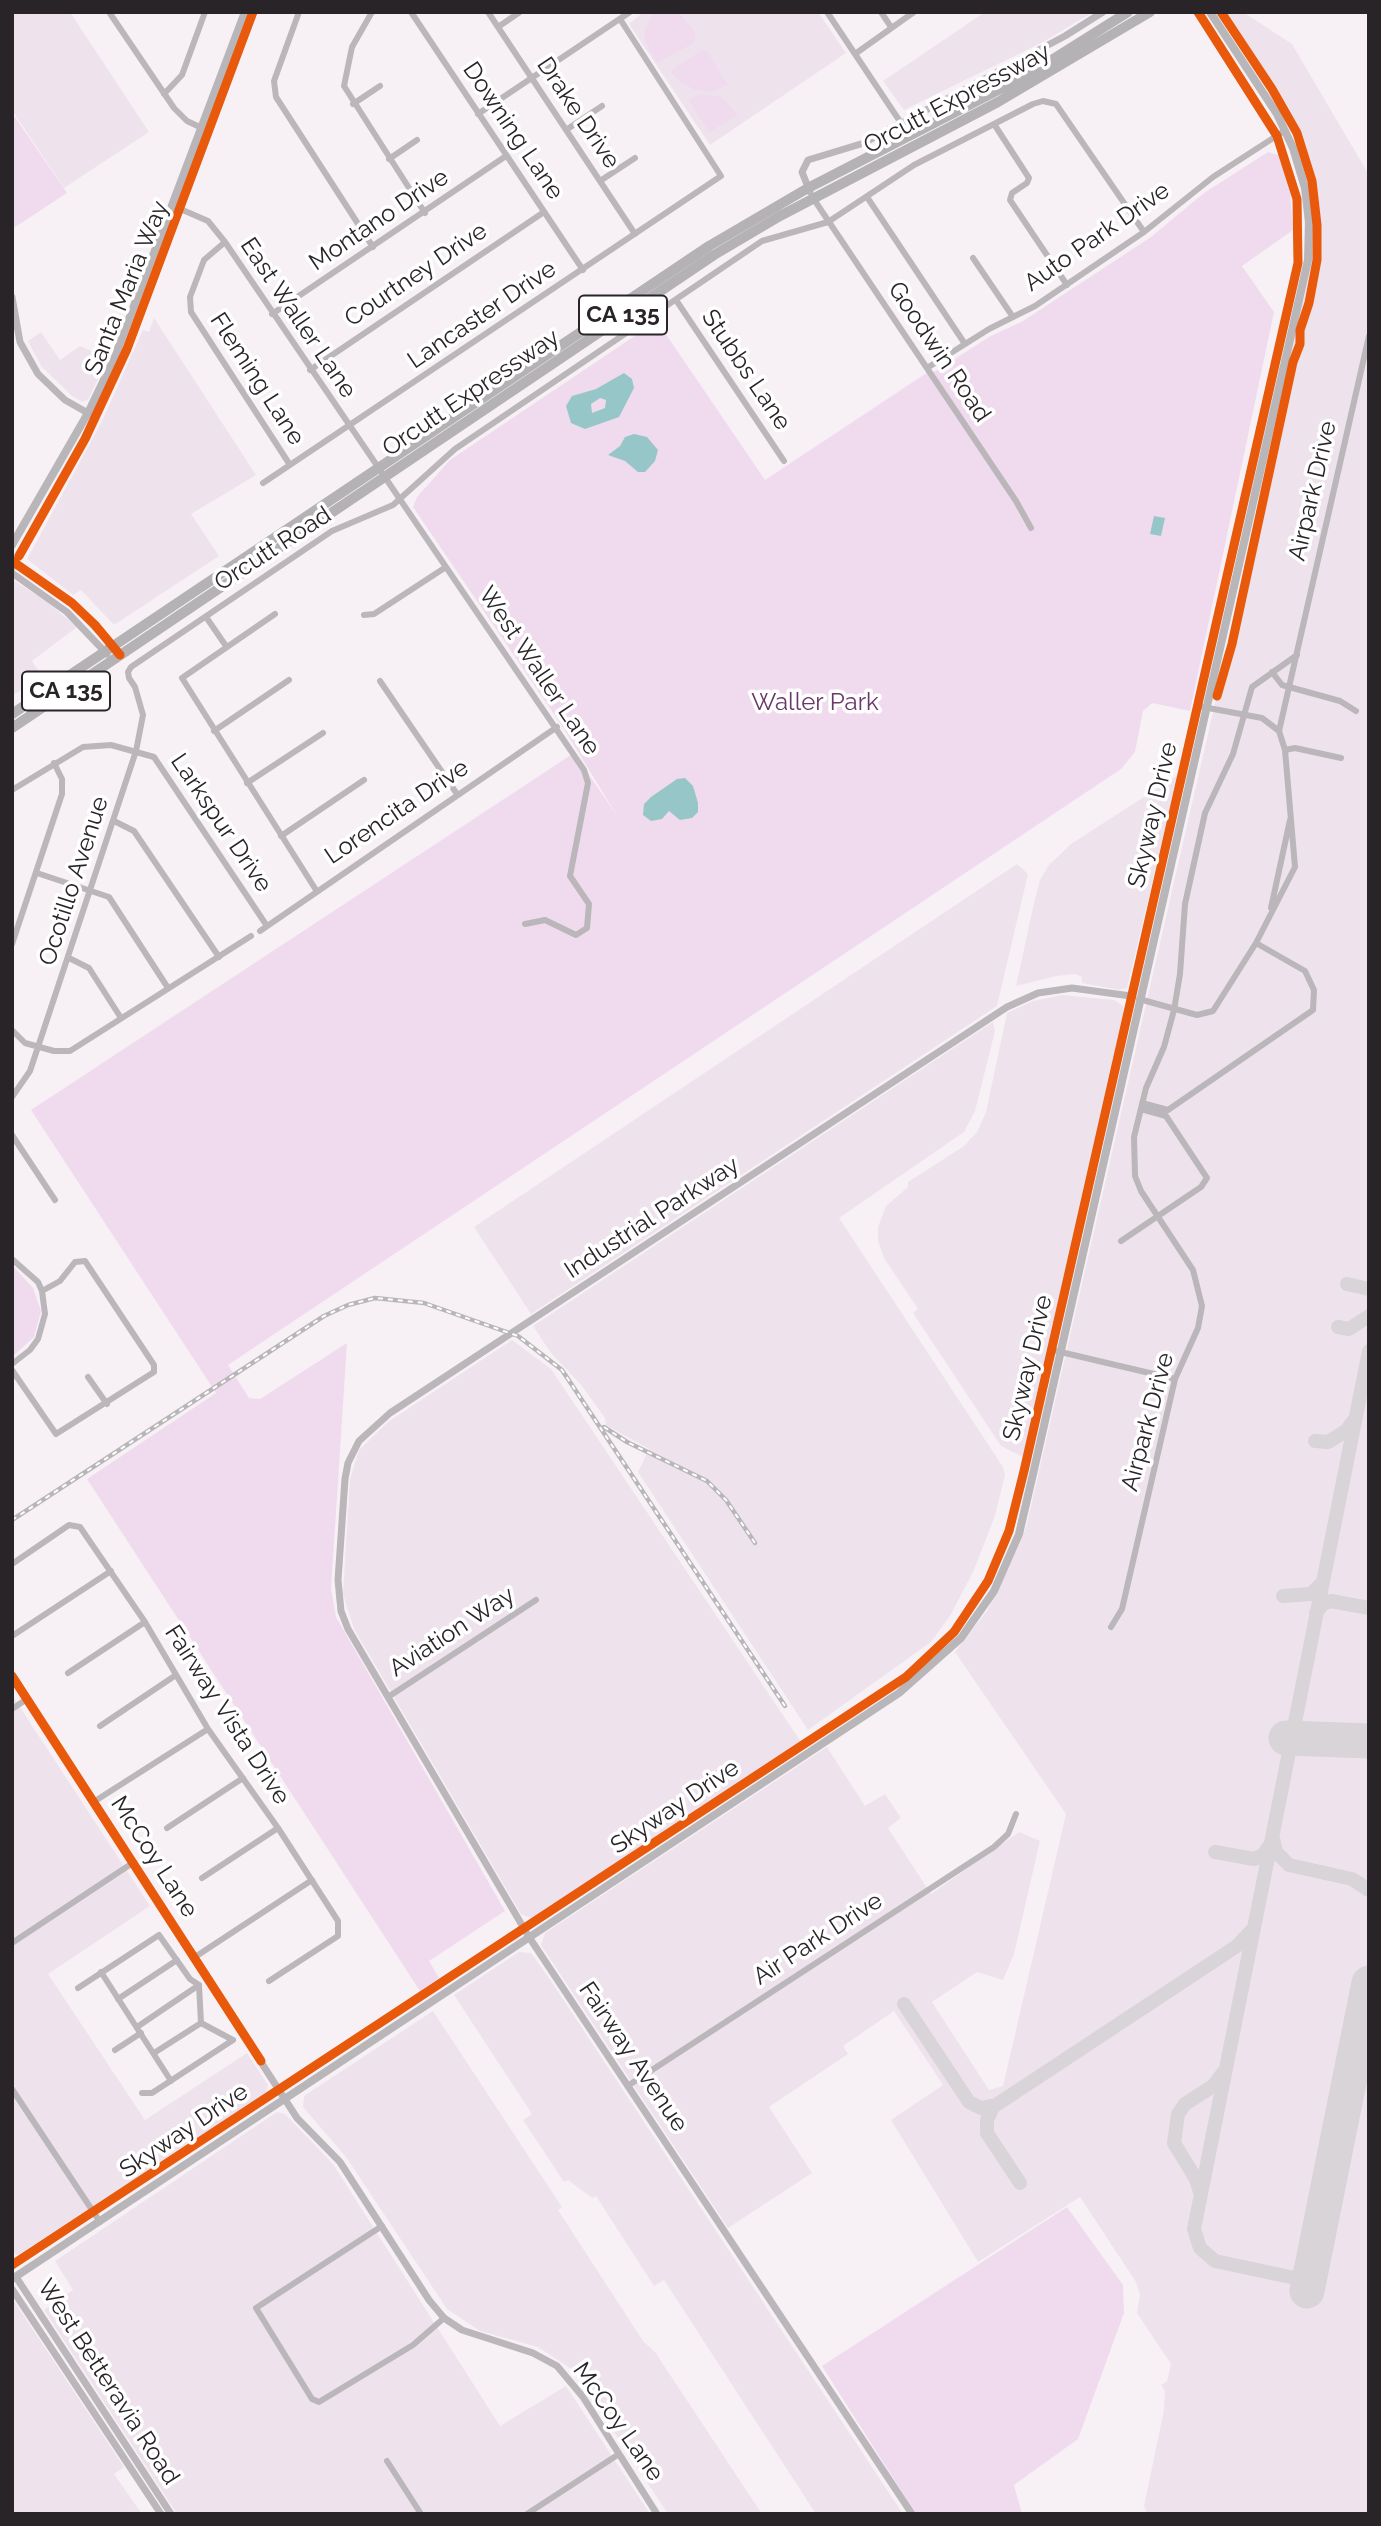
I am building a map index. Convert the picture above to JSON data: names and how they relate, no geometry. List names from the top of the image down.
{
  "streets": {
    "highway": ["Orcutt Expressway", "CA 135"],
    "main road": ["Santa Maria Way", "Skyway Drive"],
    "street": [
      "Drake Drive",
      "Downing Lane",
      "Montano Drive",
      "Auto Park Drive",
      "Courtney Drive",
      "Lancaster Drive",
      "East Waller Lane",
      "Goodwin Road",
      "Stubbs Lane",
      "Fleming Lane",
      "Airpark Drive",
      "Orcutt Road",
      "West Waller Lane",
      "Lorencita Drive",
      "Larkspur Drive",
      "Ocotillo Avenue",
      "Industrial Parkway",
      "Aviation Way",
      "Fairway Vista Drive",
      "McCoy Lane",
      "Air Park Drive",
      "Fairway Avenue",
      "West Betteravia Road"
    ]
  },
  "crossings": [
    ["Orcutt Expressway", "East Waller Lane"],
    ["Orcutt Expressway", "Goodwin Road"],
    ["Orcutt Expressway", "West Waller Lane"],
    ["Drake Drive", "Lancaster Drive"],
    ["Downing Lane", "Montano Drive"],
    ["Downing Lane", "Courtney Drive"],
    ["Downing Lane", "Lancaster Drive"],
    ["Montano Drive", "East Waller Lane"],
    ["Auto Park Drive", "Goodwin Road"],
    ["Auto Park Drive", "Orcutt Road"],
    ["Auto Park Drive", "Skyway Drive"],
    ["Courtney Drive", "East Waller Lane"],
    ["Santa Maria Way", "East Waller Lane"],
    ["Lancaster Drive", "East Waller Lane"],
    ["Lancaster Drive", "Fleming Lane"],
    ["East Waller Lane", "Fleming Lane"],
    ["East Waller Lane", "West Waller Lane"],
    ["Goodwin Road", "Orcutt Road"],
    ["Stubbs Lane", "Orcutt Road"],
    ["Orcutt Road", "West Waller Lane"],
    ["Orcutt Road", "Ocotillo Avenue"],
    ["West Waller Lane", "Lorencita Drive"],
    ["Lorencita Drive", "Larkspur Drive"],
    ["Skyway Drive", "Industrial Parkway"],
    ["Skyway Drive", "McCoy Lane"],
    ["Skyway Drive", "Fairway Avenue"],
    ["Skyway Drive", "West Betteravia Road"],
    ["Larkspur Drive", "Ocotillo Avenue"],
    ["Industrial Parkway", "Fairway Avenue"],
    ["Aviation Way", "Fairway Avenue"],
    ["Air Park Drive", "Fairway Avenue"]
  ],
  "parks": ["Waller Park"]
}
